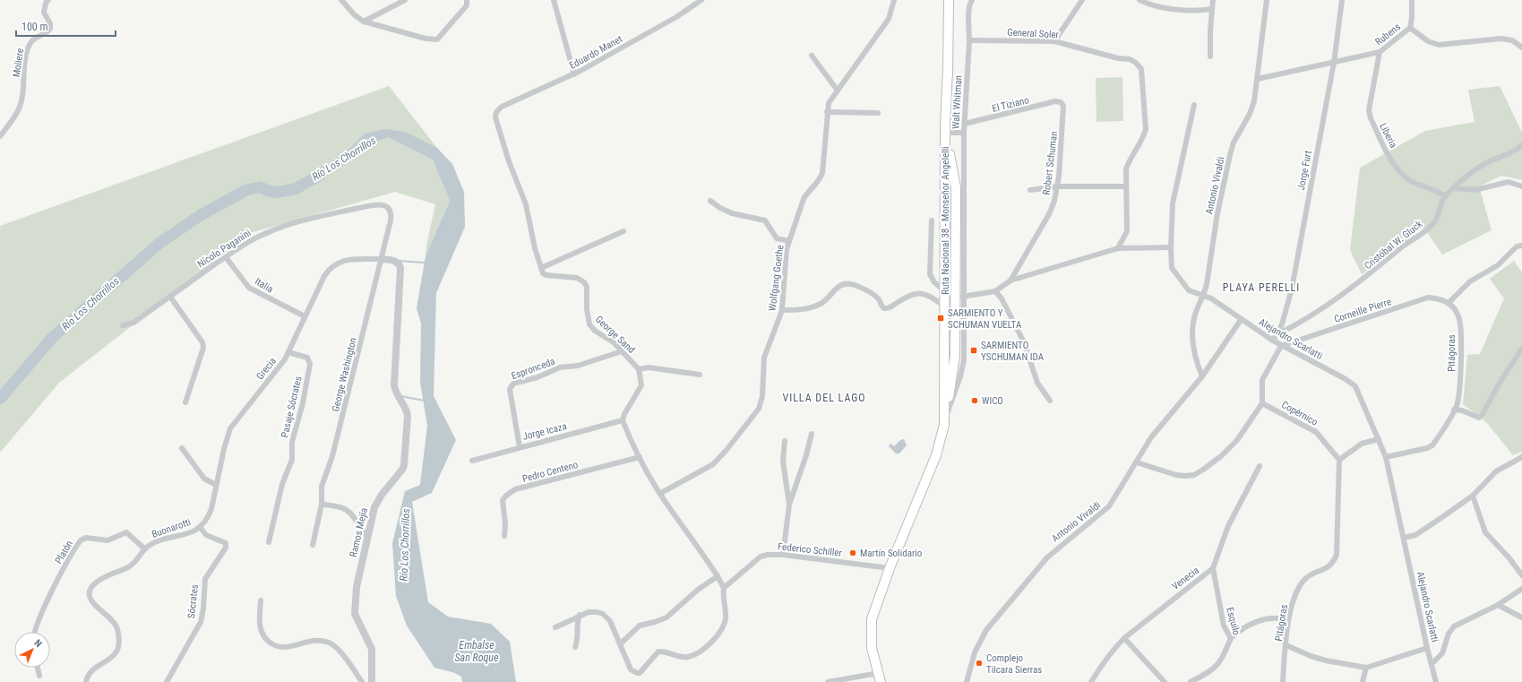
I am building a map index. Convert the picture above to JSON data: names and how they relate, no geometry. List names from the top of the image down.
{
  "streets": {
    "main road": ["Ruta Nacional 38 - Monseñor Angelelli"],
    "street": [
      "General Soler",
      "Rubens",
      "Eduardo Manet",
      "Moliere",
      "Walt Whitman",
      "El Tiziano",
      "Liberia",
      "Robert Schuman",
      "Jorge Furt",
      "Antonio Vivaldi",
      "Cristóbal W. Gluck",
      "Nícolo Paganini",
      "Wolfgang Goethe",
      "Italia",
      "Corneille Pierre",
      "George Sand",
      "Alejandro Scarlatti",
      "Pitágoras",
      "Grecia",
      "Espronceda",
      "George Washington",
      "Pasaje Sócrates",
      "Copérnico",
      "Jorge Icaza",
      "Pedro Centeno",
      "Buonarotti",
      "Ramos Mejía",
      "Federico Schiller",
      "Platón",
      "Venecia",
      "Sócrates",
      "Esquilo"
    ]
  },
  "crossings": [
    ["General Soler", "Walt Whitman"],
    ["Rubens", "Liberia"],
    ["Rubens", "Jorge Furt"],
    ["Rubens", "Antonio Vivaldi"],
    ["Eduardo Manet", "George Sand"],
    ["Walt Whitman", "El Tiziano"],
    ["Walt Whitman", "Ruta Nacional 38 - Monseñor Angelelli"],
    ["El Tiziano", "Robert Schuman"],
    ["Liberia", "Cristóbal W. Gluck"],
    ["Jorge Furt", "Cristóbal W. Gluck"],
    ["Jorge Furt", "Alejandro Scarlatti"],
    ["Antonio Vivaldi", "Alejandro Scarlatti"],
    ["Ruta Nacional 38 - Monseñor Angelelli", "Federico Schiller"],
    ["Nícolo Paganini", "Italia"],
    ["Nícolo Paganini", "George Washington"],
    ["Italia", "Grecia"],
    ["Corneille Pierre", "Alejandro Scarlatti"],
    ["Corneille Pierre", "Pitágoras"],
    ["George Sand", "Espronceda"],
    ["Alejandro Scarlatti", "Pitágoras"],
    ["Pitágoras", "Copérnico"],
    ["Grecia", "George Washington"],
    ["Grecia", "Pasaje Sócrates"],
    ["Grecia", "Buonarotti"],
    ["Grecia", "Ramos Mejía"],
    ["Grecia", "Sócrates"],
    ["Espronceda", "Jorge Icaza"],
    ["George Washington", "Ramos Mejía"],
    ["Buonarotti", "Platón"],
    ["Buonarotti", "Sócrates"],
    ["Venecia", "Esquilo"]
  ],
  "districts": ["PLAYA PERELLI", "VILLA DEL LAGO"],
  "water": ["Río Los Chorrillos", "Embalse San Roque"],
  "places": {
    "transit": ["SARMIENTO Y SCHUMAN VUELTA", "SARMIENTO YSCHUMAN IDA"],
    "other": ["WICO", "Martín Solidario", "Complejo Tilcara Sierras"]
  },
  "scale_bar": "100 m",
  "north": "top right"
}
